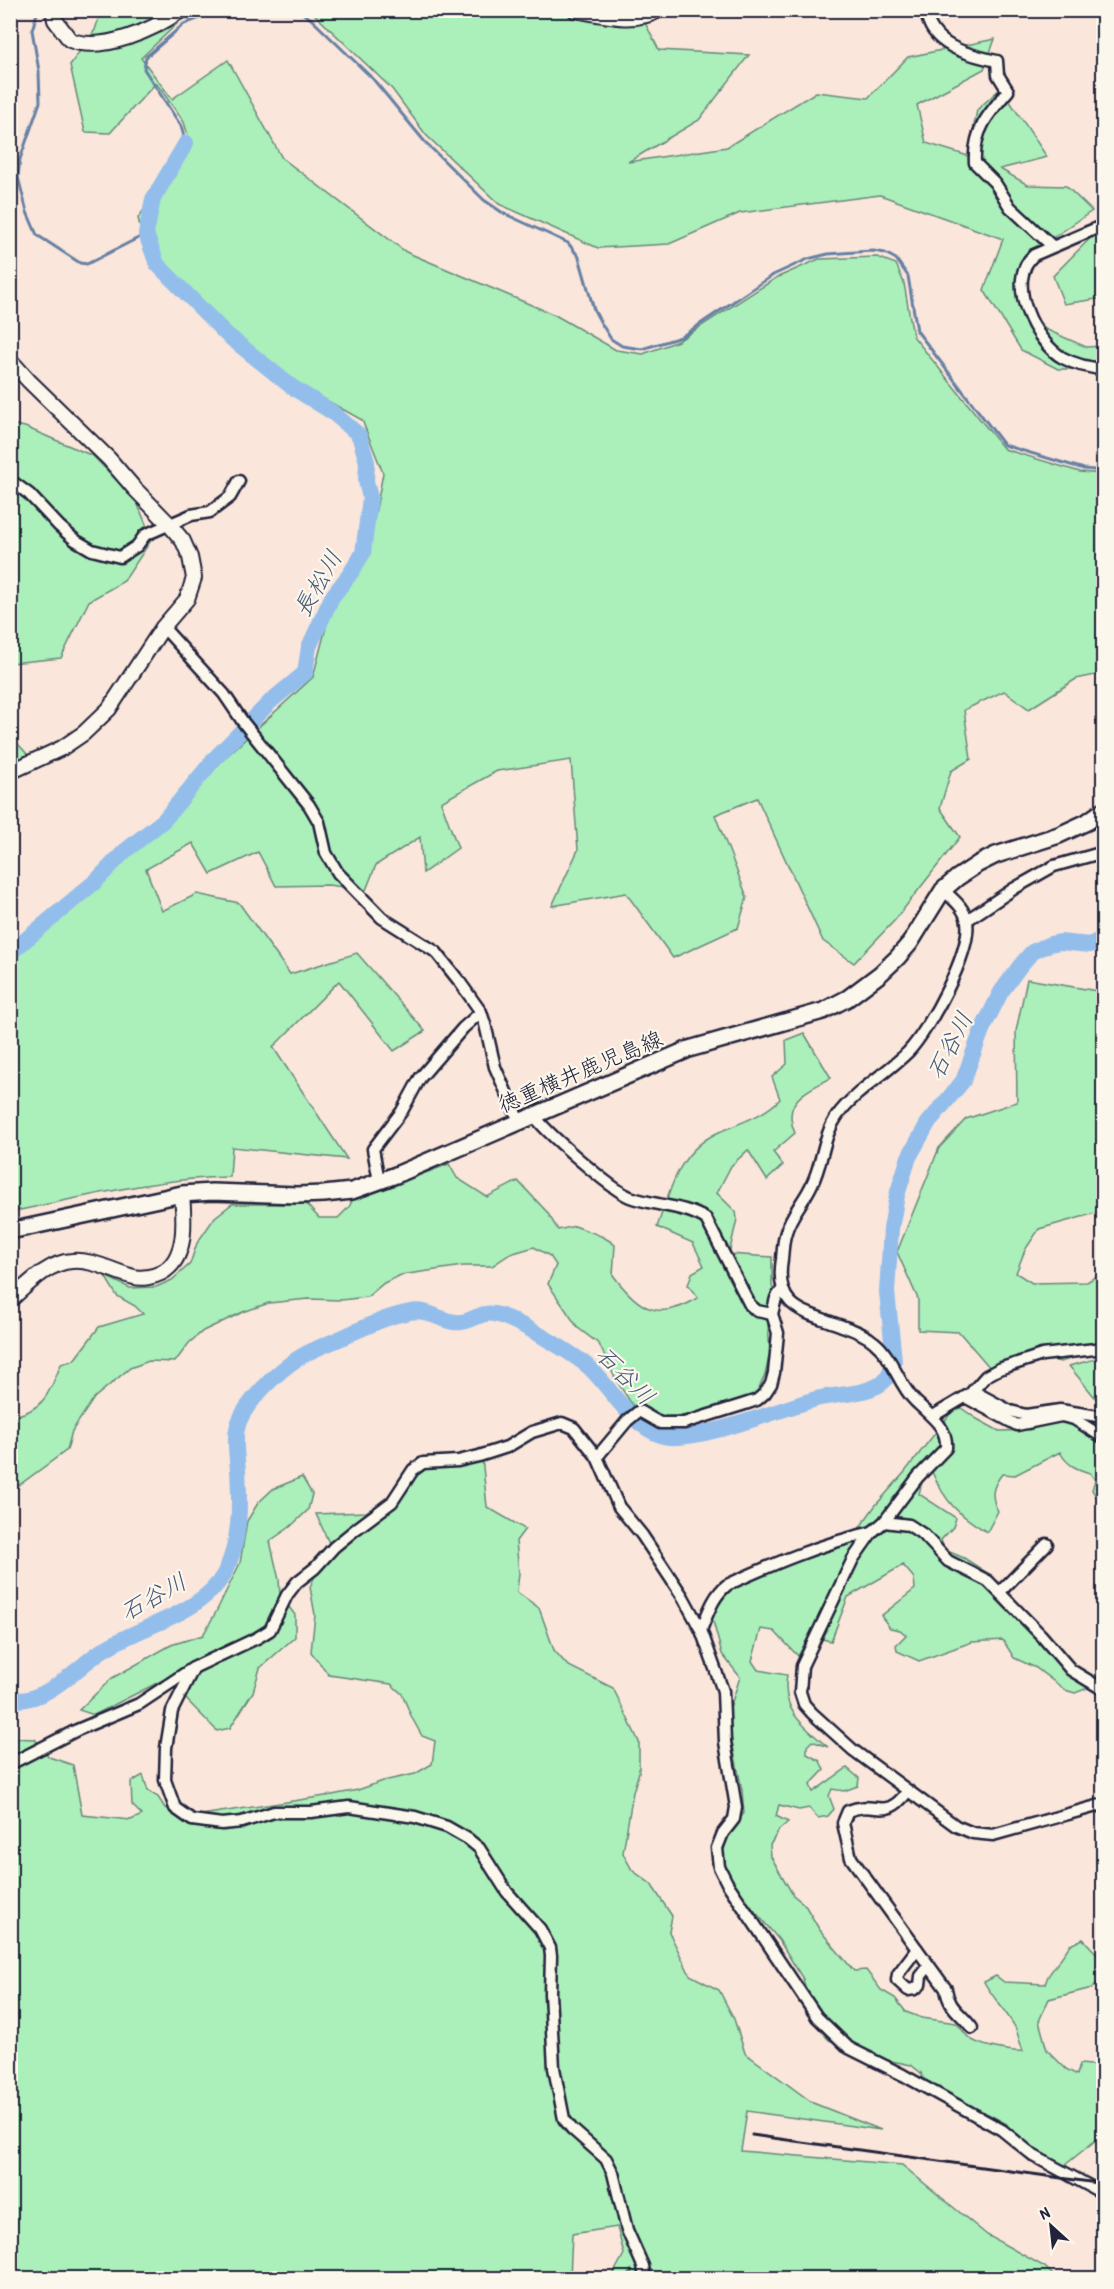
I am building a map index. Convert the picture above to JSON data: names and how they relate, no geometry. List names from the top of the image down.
{
  "streets": {
    "main road": ["徳重横井鹿児島線"]
  },
  "water": ["長松川", "石谷川"],
  "north": "top left"
}
